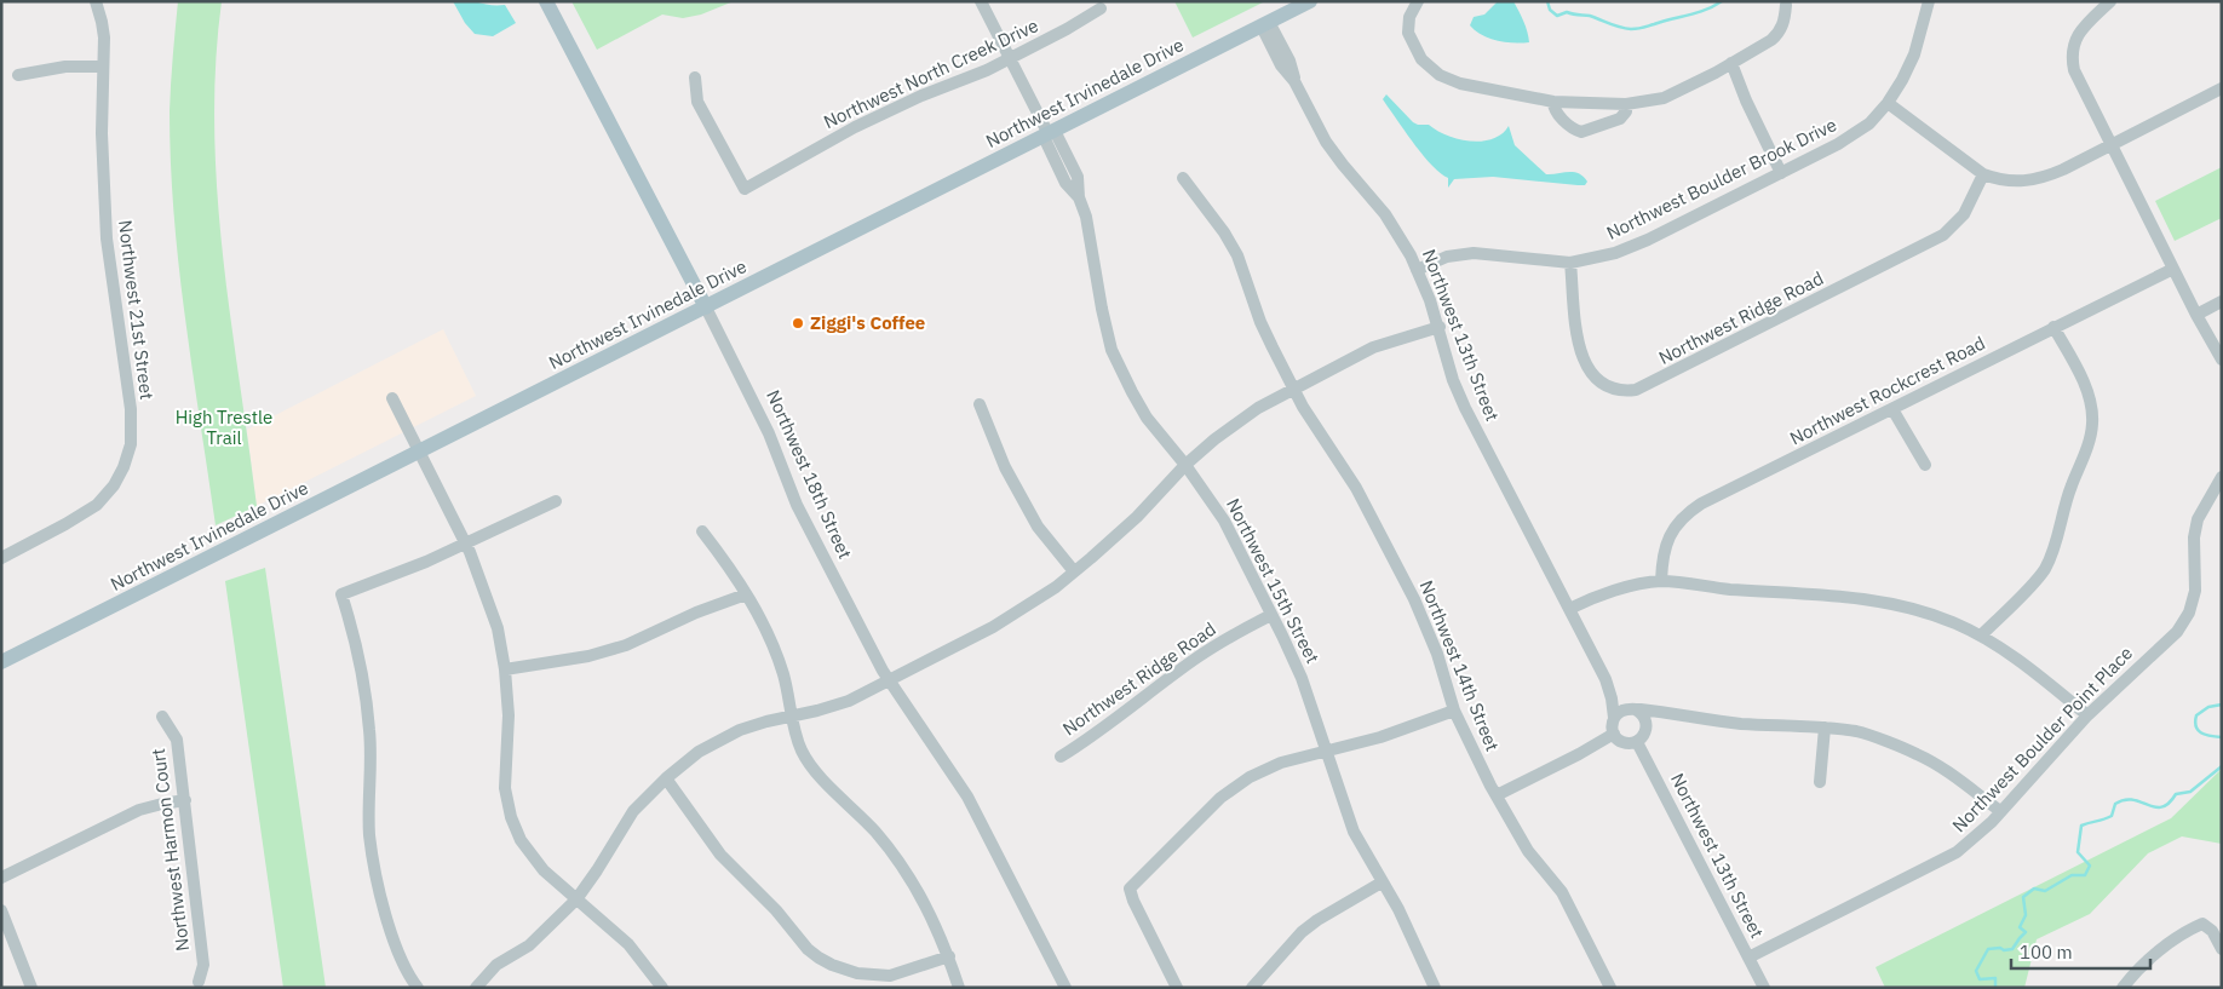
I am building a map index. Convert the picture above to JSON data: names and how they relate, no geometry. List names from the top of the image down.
{
  "streets": {
    "main road": ["Northwest Irvinedale Drive", "Northwest 18th Street"],
    "street": [
      "Northwest North Creek Drive",
      "Northwest Boulder Brook Drive",
      "Northwest 21st Street",
      "Northwest Ridge Road",
      "Northwest 13th Street",
      "Northwest Rockcrest Road",
      "Northwest 15th Street",
      "Northwest 14th Street",
      "Northwest Boulder Point Place",
      "Northwest Harmon Court"
    ]
  },
  "crossings": [
    ["Northwest North Creek Drive", "Northwest 15th Street"],
    ["Northwest Irvinedale Drive", "Northwest 13th Street"],
    ["Northwest Irvinedale Drive", "Northwest 18th Street"],
    ["Northwest Irvinedale Drive", "Northwest 15th Street"],
    ["Northwest Boulder Brook Drive", "Northwest Ridge Road"],
    ["Northwest Boulder Brook Drive", "Northwest 13th Street"],
    ["Northwest Ridge Road", "Northwest 15th Street"],
    ["Northwest 13th Street", "Northwest Boulder Point Place"]
  ],
  "parks": ["High Trestle Trail"],
  "places": ["Ziggi's Coffee"],
  "scale_bar": "100 m"
}
